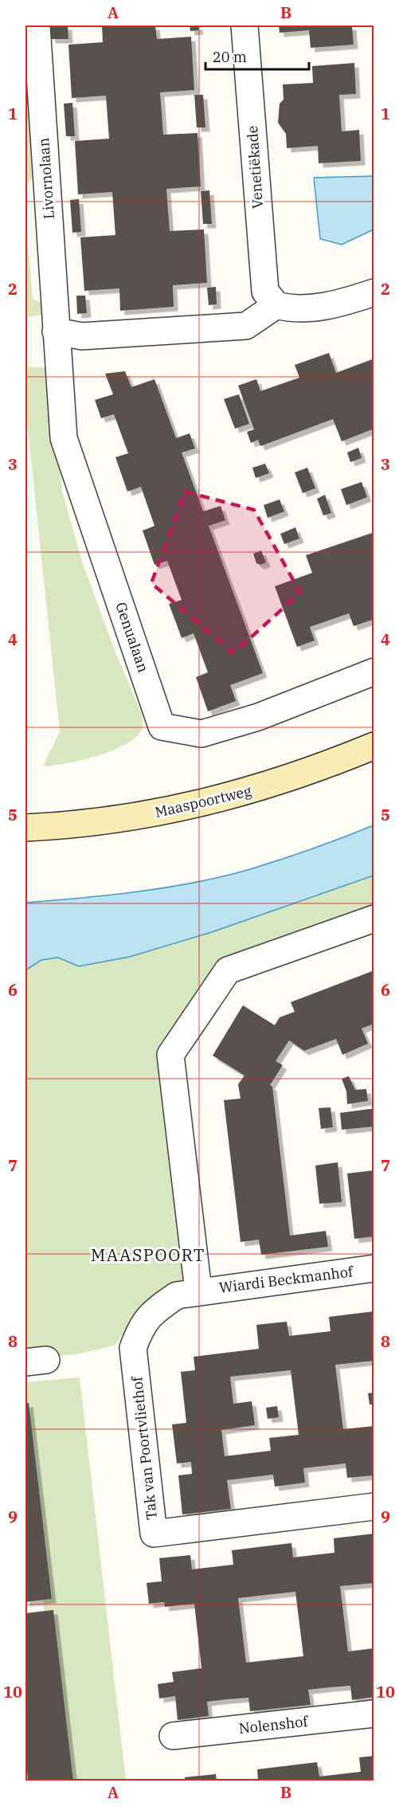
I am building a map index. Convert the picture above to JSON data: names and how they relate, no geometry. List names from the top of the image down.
{
  "streets": {
    "main road": ["Maaspoortweg"],
    "street": [
      "Venetiëkade",
      "Livornolaan",
      "Genualaan",
      "Wiardi Beckmanhof",
      "Tak van Poortvliethof",
      "Nolenshof"
    ]
  },
  "crossings": [
    ["Livornolaan", "Genualaan"],
    ["Wiardi Beckmanhof", "Tak van Poortvliethof"]
  ],
  "districts": ["MAASPOORT"],
  "scale_bar": "20 m",
  "grid": {
    "columns": ["A", "B"],
    "rows": [
      "1",
      "2",
      "3",
      "4",
      "5",
      "6",
      "7",
      "8",
      "9",
      "10"
    ]
  }
}
